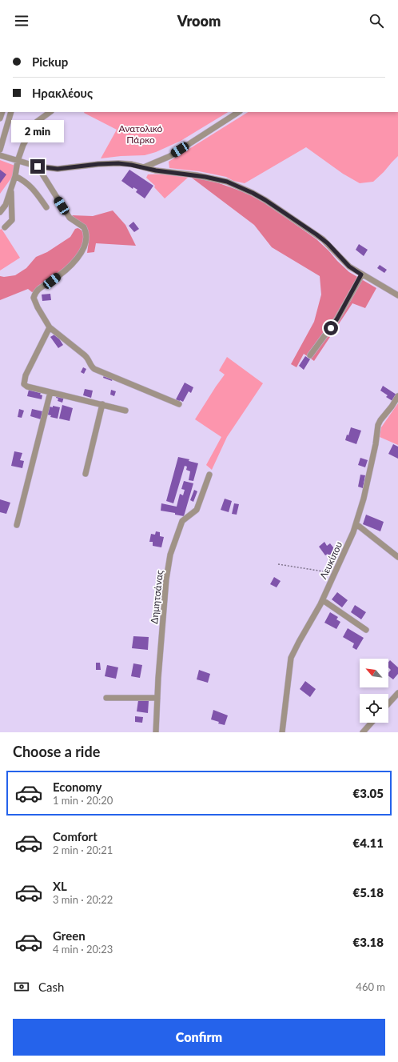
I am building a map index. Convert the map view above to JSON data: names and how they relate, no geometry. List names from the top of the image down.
{
  "streets": {
    "street": ["Λευκίπου", "Δημητσάνας"]
  },
  "parks": ["Ανατολικό Πάρκο"],
  "north": "top left",
  "page": {
    "header": "Vroom",
    "banner": ["Pickup", "Ηρακλέους"],
    "bubble": "2 min",
    "heading": "Choose a ride",
    "list": [
      {
        "name": "Economy",
        "note": "1 min · 20:20",
        "value": "€3.05"
      },
      {
        "name": "Comfort",
        "note": "2 min · 20:21",
        "value": "€4.11"
      },
      {
        "name": "XL",
        "note": "3 min · 20:22",
        "value": "€5.18"
      },
      {
        "name": "Green",
        "note": "4 min · 20:23",
        "value": "€3.18"
      }
    ],
    "pay": ["Cash", "460 m"],
    "buttons": "Confirm"
  }
}
